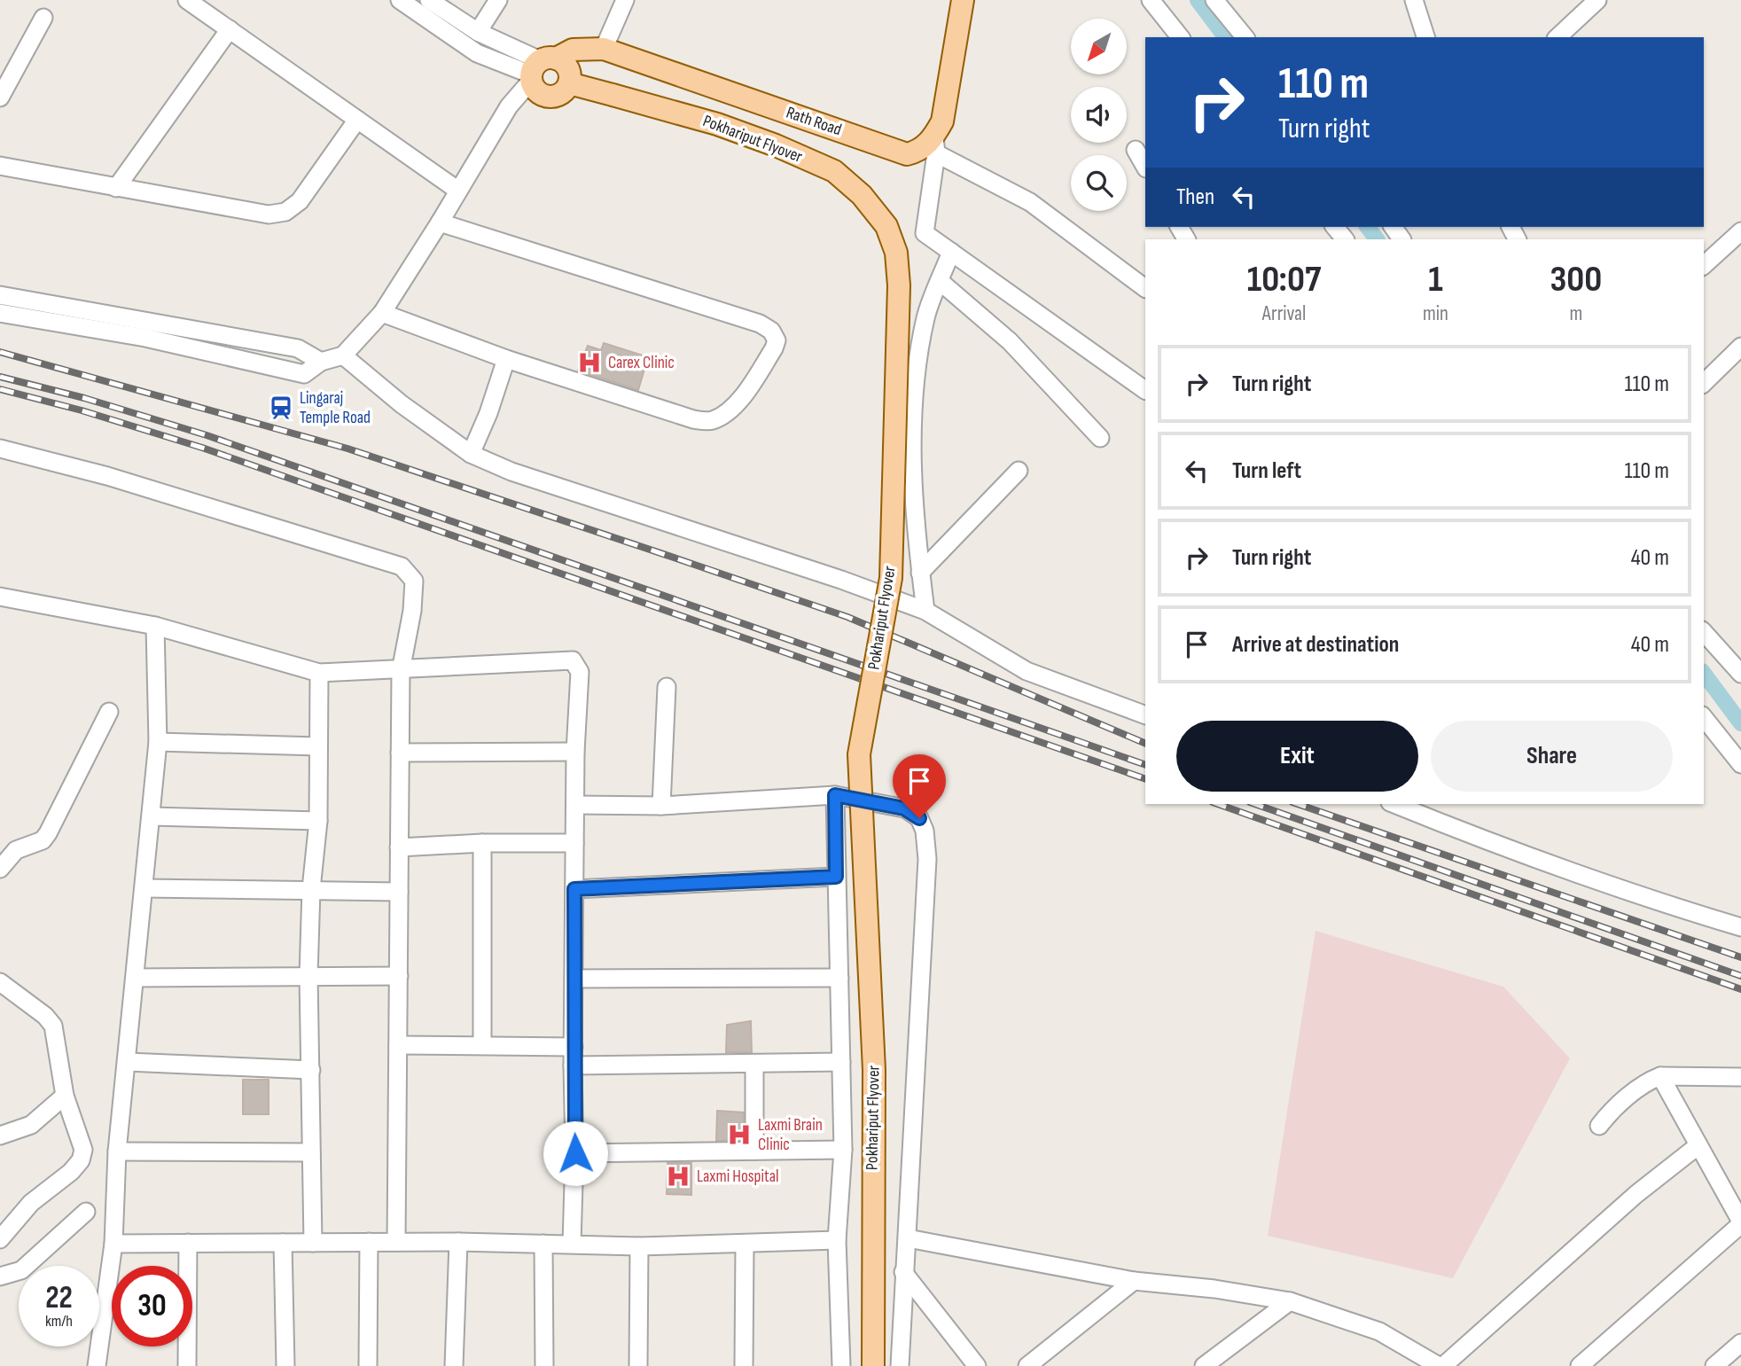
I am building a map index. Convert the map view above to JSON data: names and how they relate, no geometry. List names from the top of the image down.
{
  "streets": {
    "main road": ["Rath Road", "Pokhariput Flyover"]
  },
  "crossings": [
    ["Rath Road", "Pokhariput Flyover"]
  ],
  "places": {
    "hospital": ["Carex Clinic", "Laxmi Brain Clinic", "Laxmi Hospital"],
    "station": ["Lingaraj Temple Road"]
  },
  "north": "bottom left",
  "page": {
    "turn": ["110 m", "Turn right"],
    "then": "Then",
    "eta": [
      "10:07",
      "Arrival",
      "1",
      "min",
      "300",
      "m"
    ],
    "list": [
      {
        "name": "Turn right",
        "value": "110 m"
      },
      {
        "name": "Turn left",
        "value": "110 m"
      },
      {
        "name": "Turn right",
        "value": "40 m"
      },
      {
        "name": "Arrive at destination",
        "value": "40 m"
      }
    ],
    "buttons": ["Exit", "Share"],
    "speed": "22 km/h",
    "limit": "30"
  }
}
